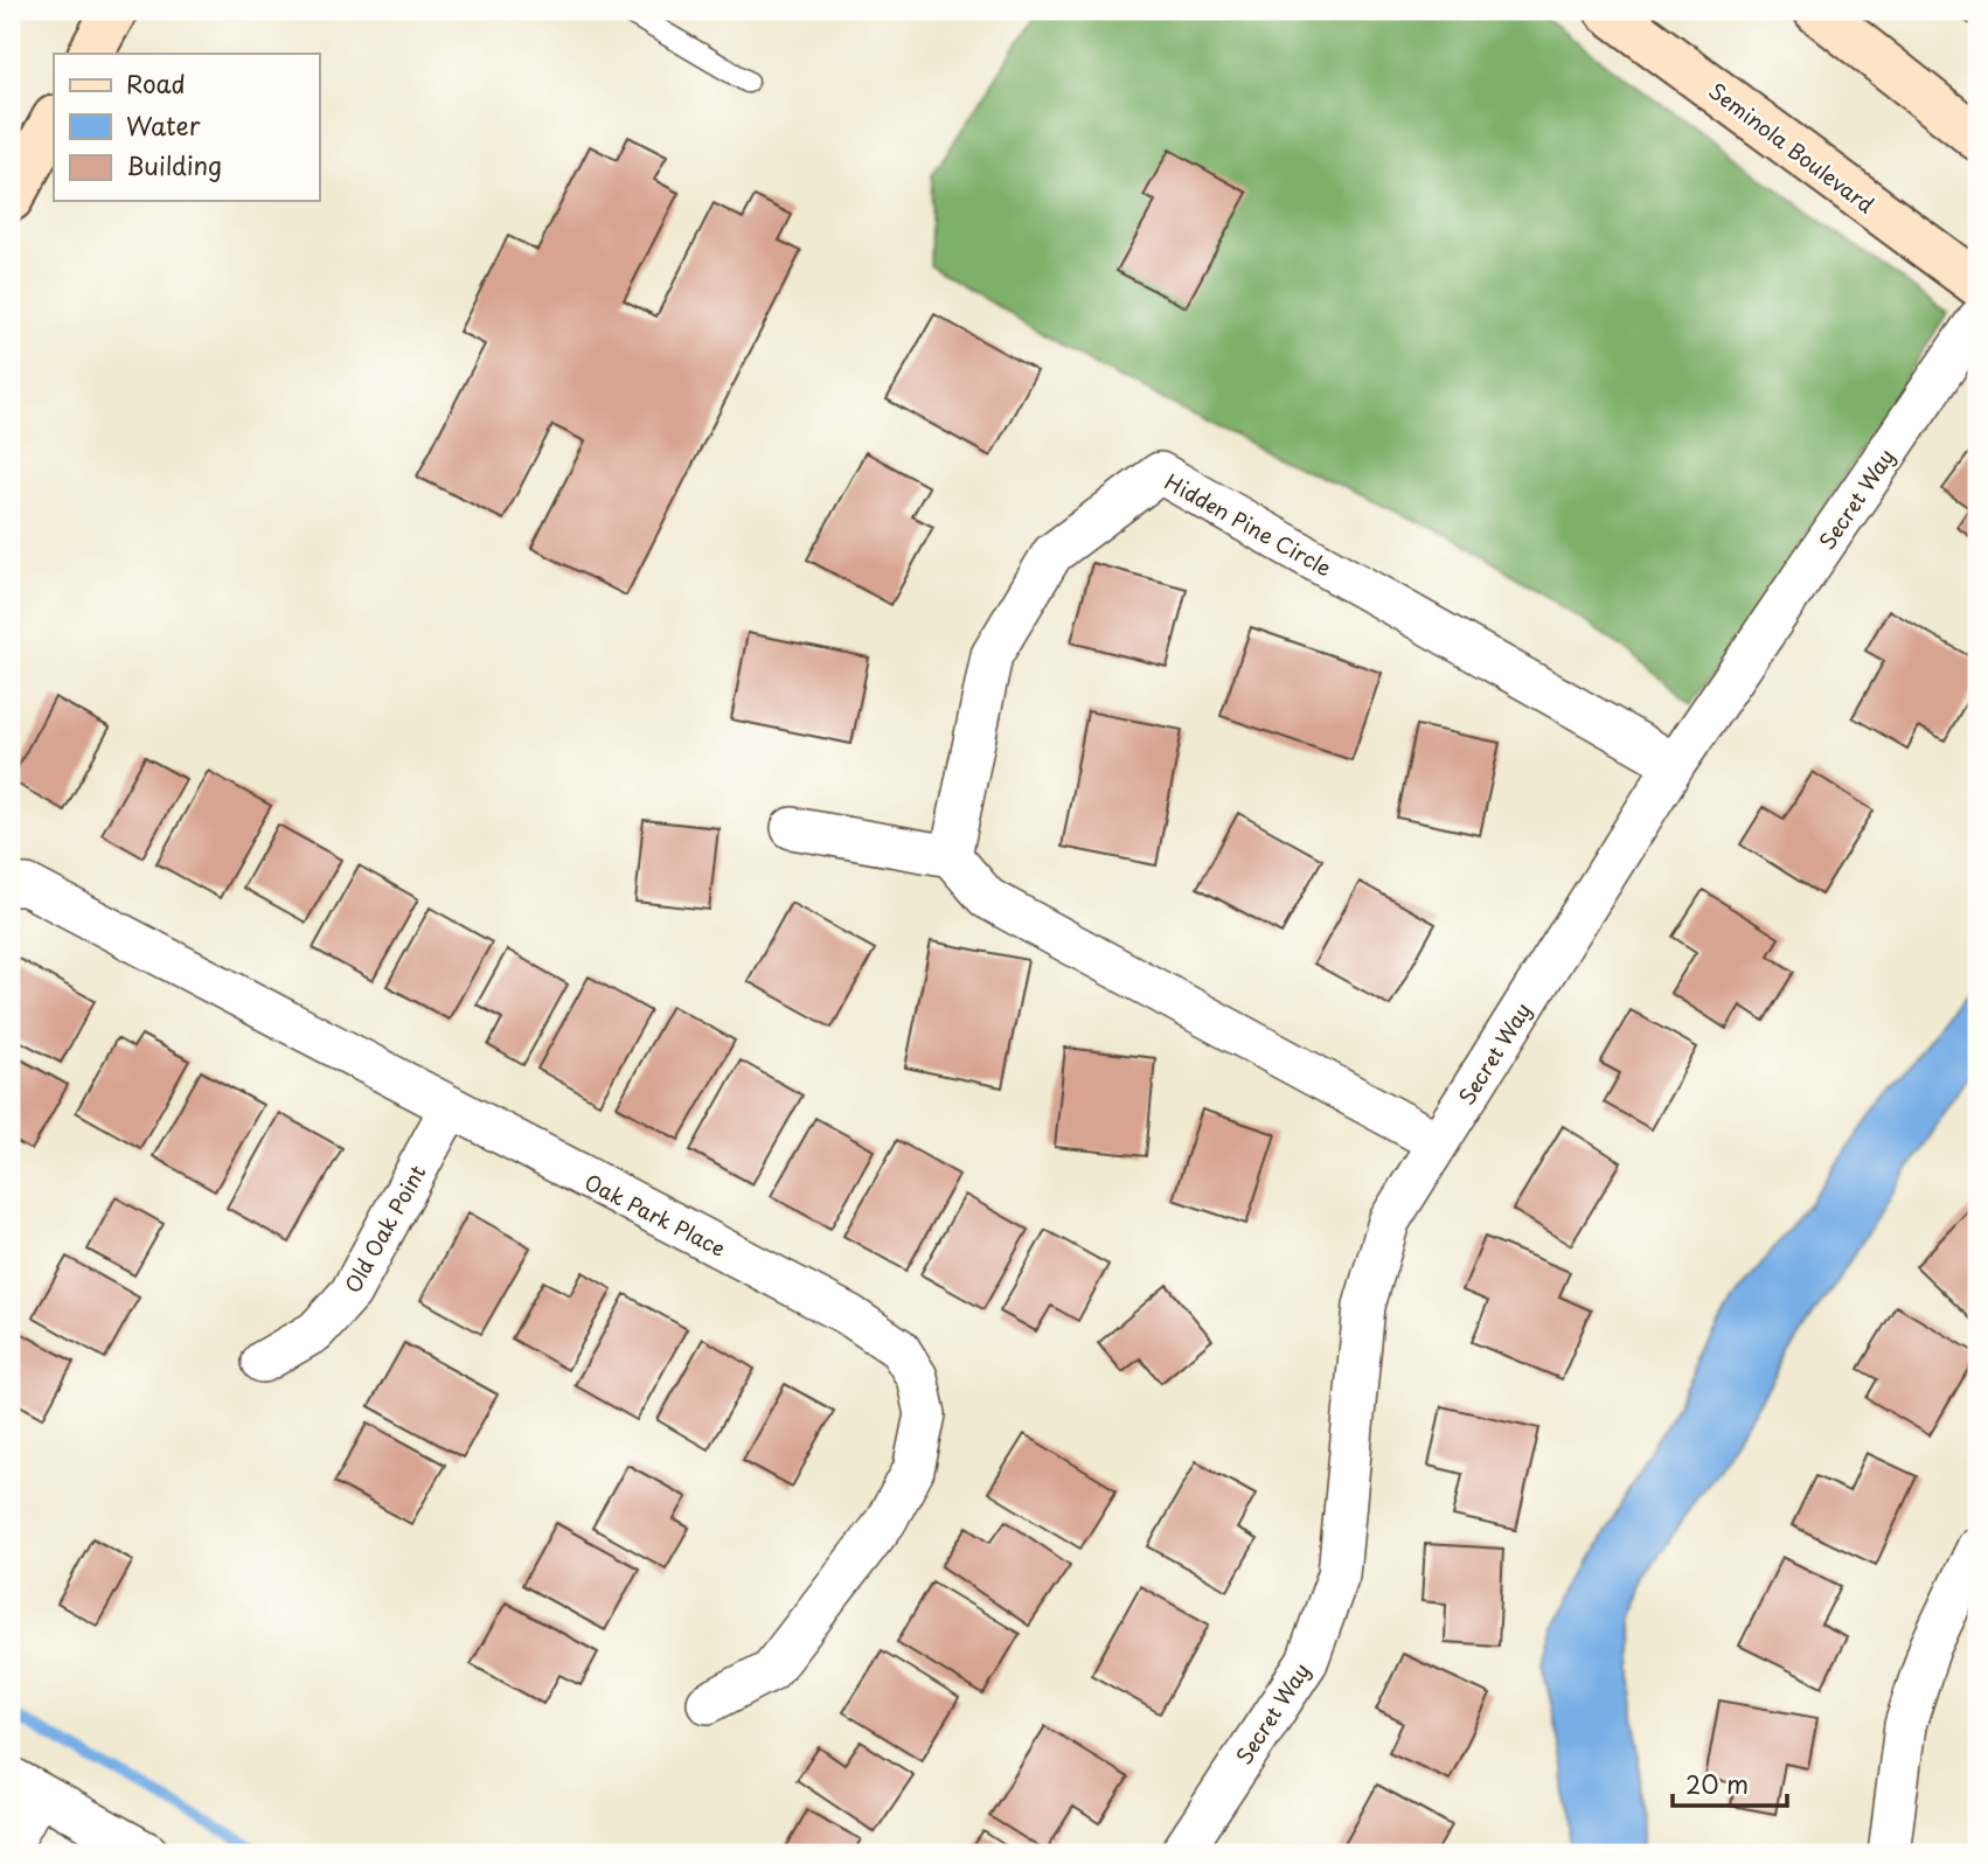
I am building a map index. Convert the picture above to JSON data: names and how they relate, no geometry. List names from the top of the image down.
{
  "streets": {
    "main road": ["Seminola Boulevard"],
    "street": [
      "Secret Way",
      "Hidden Pine Circle",
      "Oak Park Place",
      "Old Oak Point"
    ]
  },
  "crossings": [
    ["Secret Way", "Hidden Pine Circle"],
    ["Oak Park Place", "Old Oak Point"]
  ],
  "legend": ["Road", "Water", "Building"],
  "scale_bar": "20 m"
}
